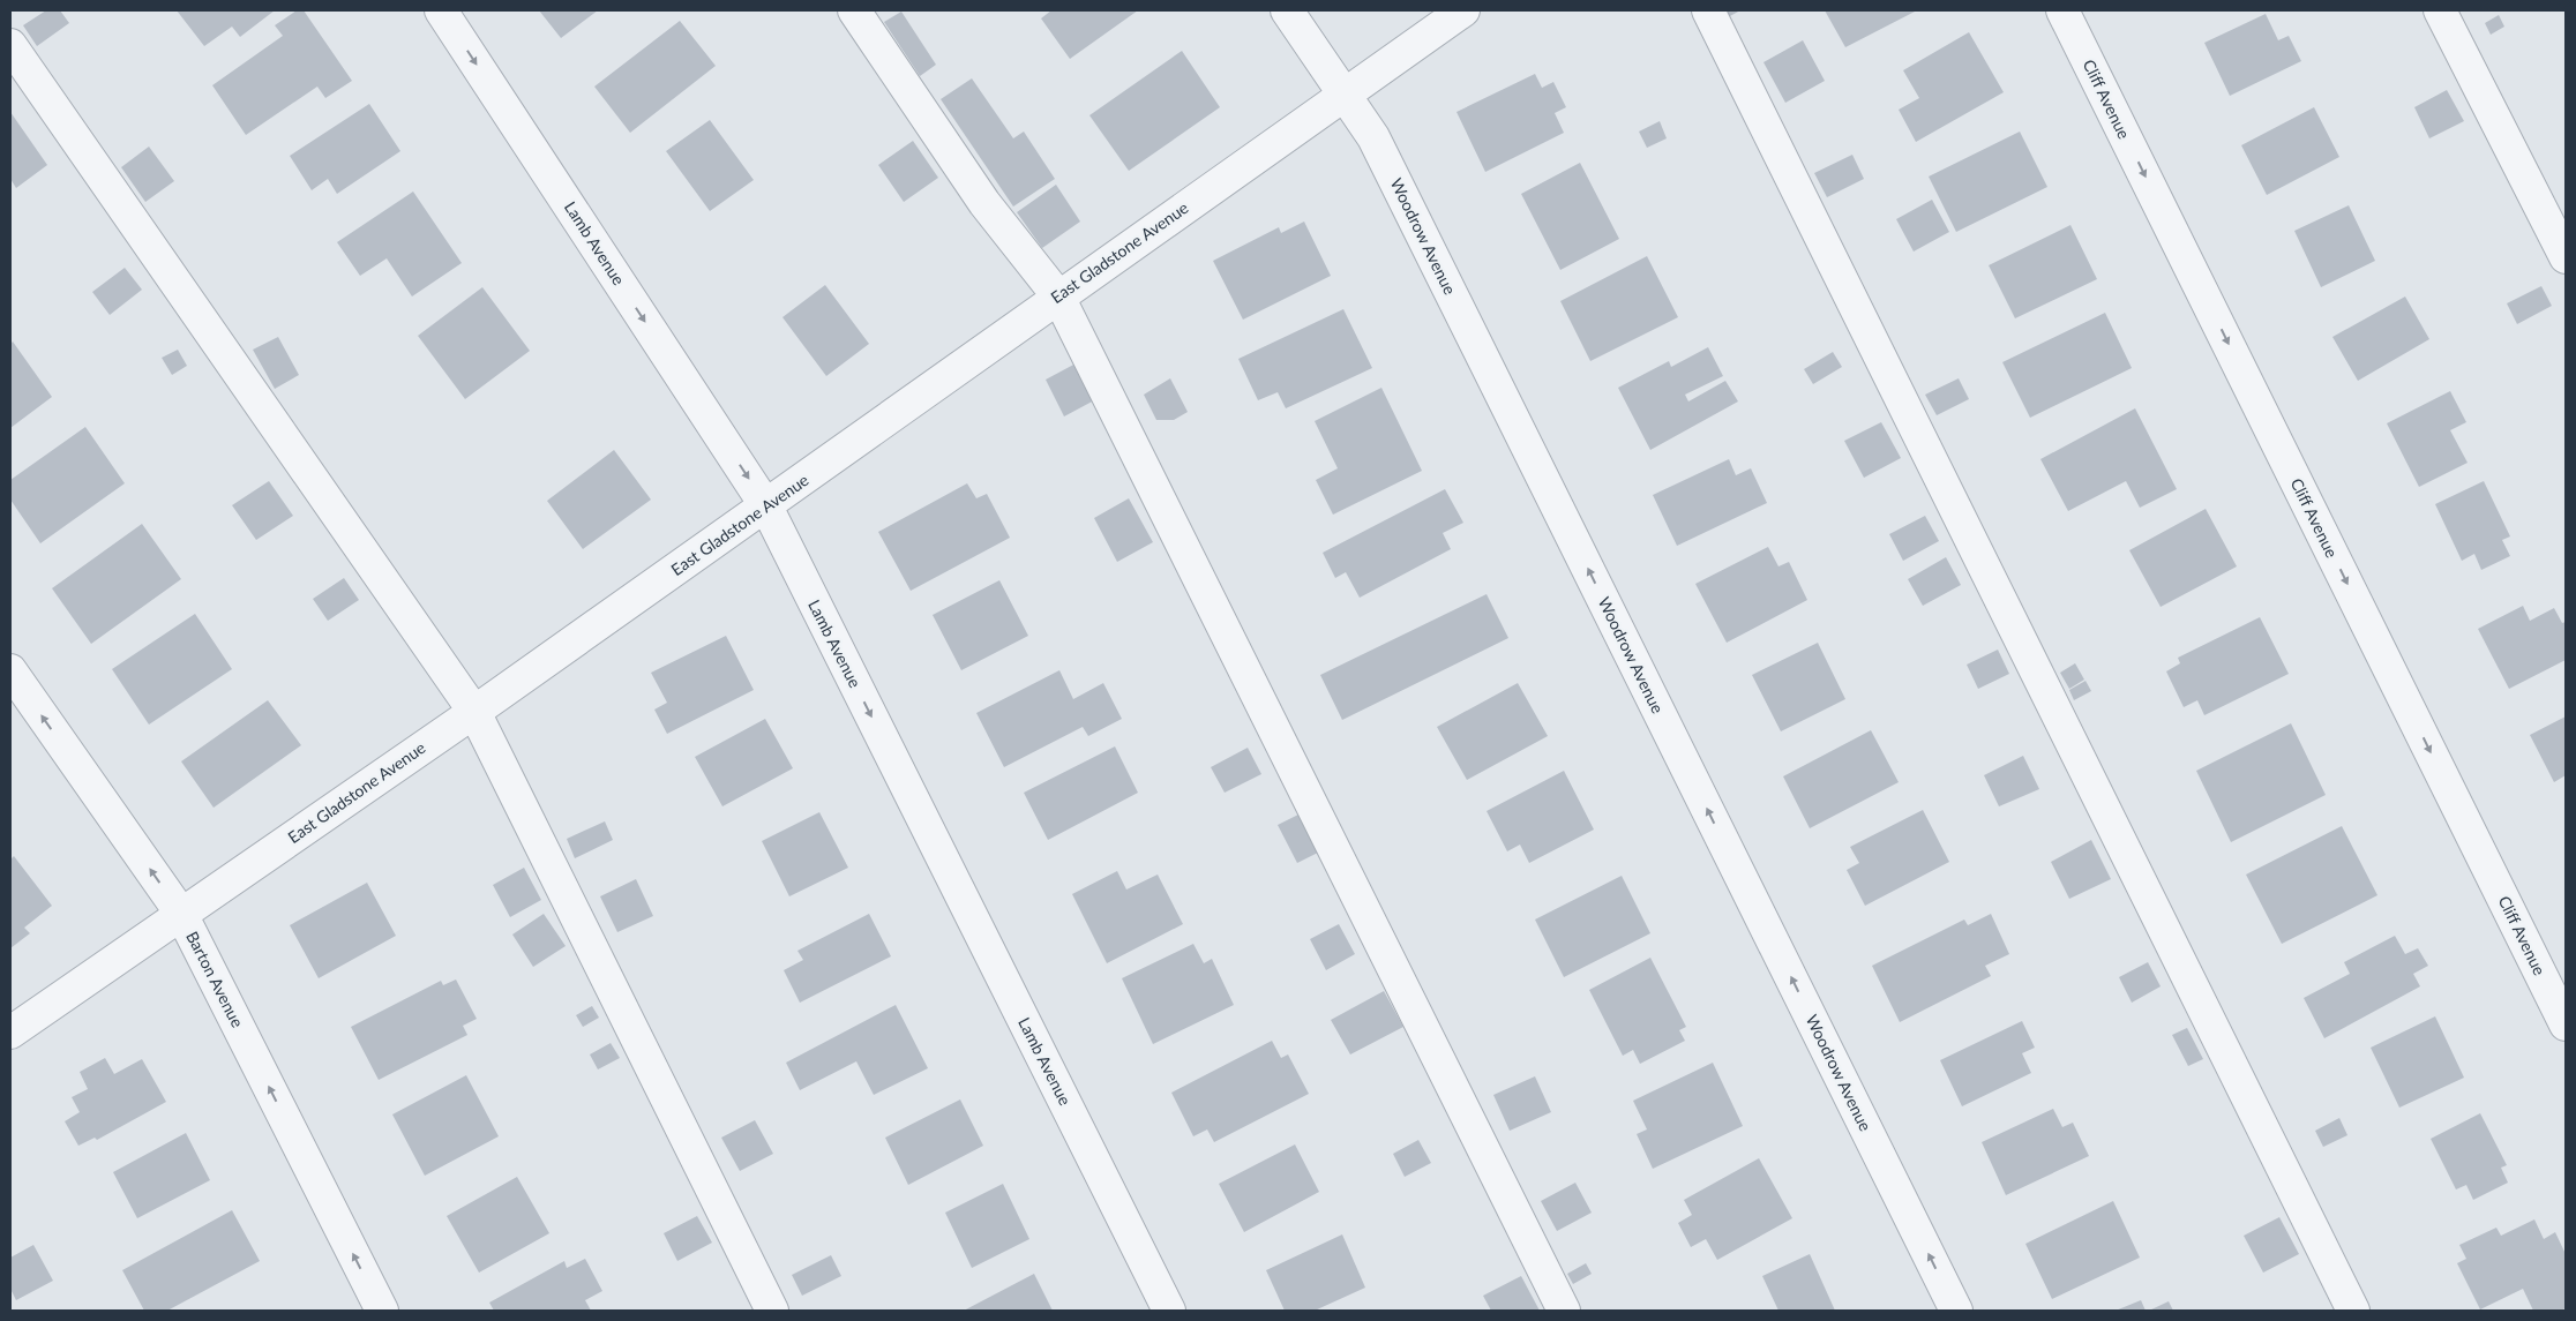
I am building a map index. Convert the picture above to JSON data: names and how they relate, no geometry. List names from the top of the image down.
{
  "streets": {
    "street": [
      "Cliff Avenue",
      "Woodrow Avenue",
      "Lamb Avenue",
      "East Gladstone Avenue",
      "Barton Avenue"
    ]
  },
  "crossings": [
    ["Woodrow Avenue", "East Gladstone Avenue"],
    ["Lamb Avenue", "East Gladstone Avenue"],
    ["East Gladstone Avenue", "Barton Avenue"]
  ],
  "one_way": [
    "Cliff Avenue",
    "Woodrow Avenue",
    "Lamb Avenue",
    "Barton Avenue"
  ]
}
